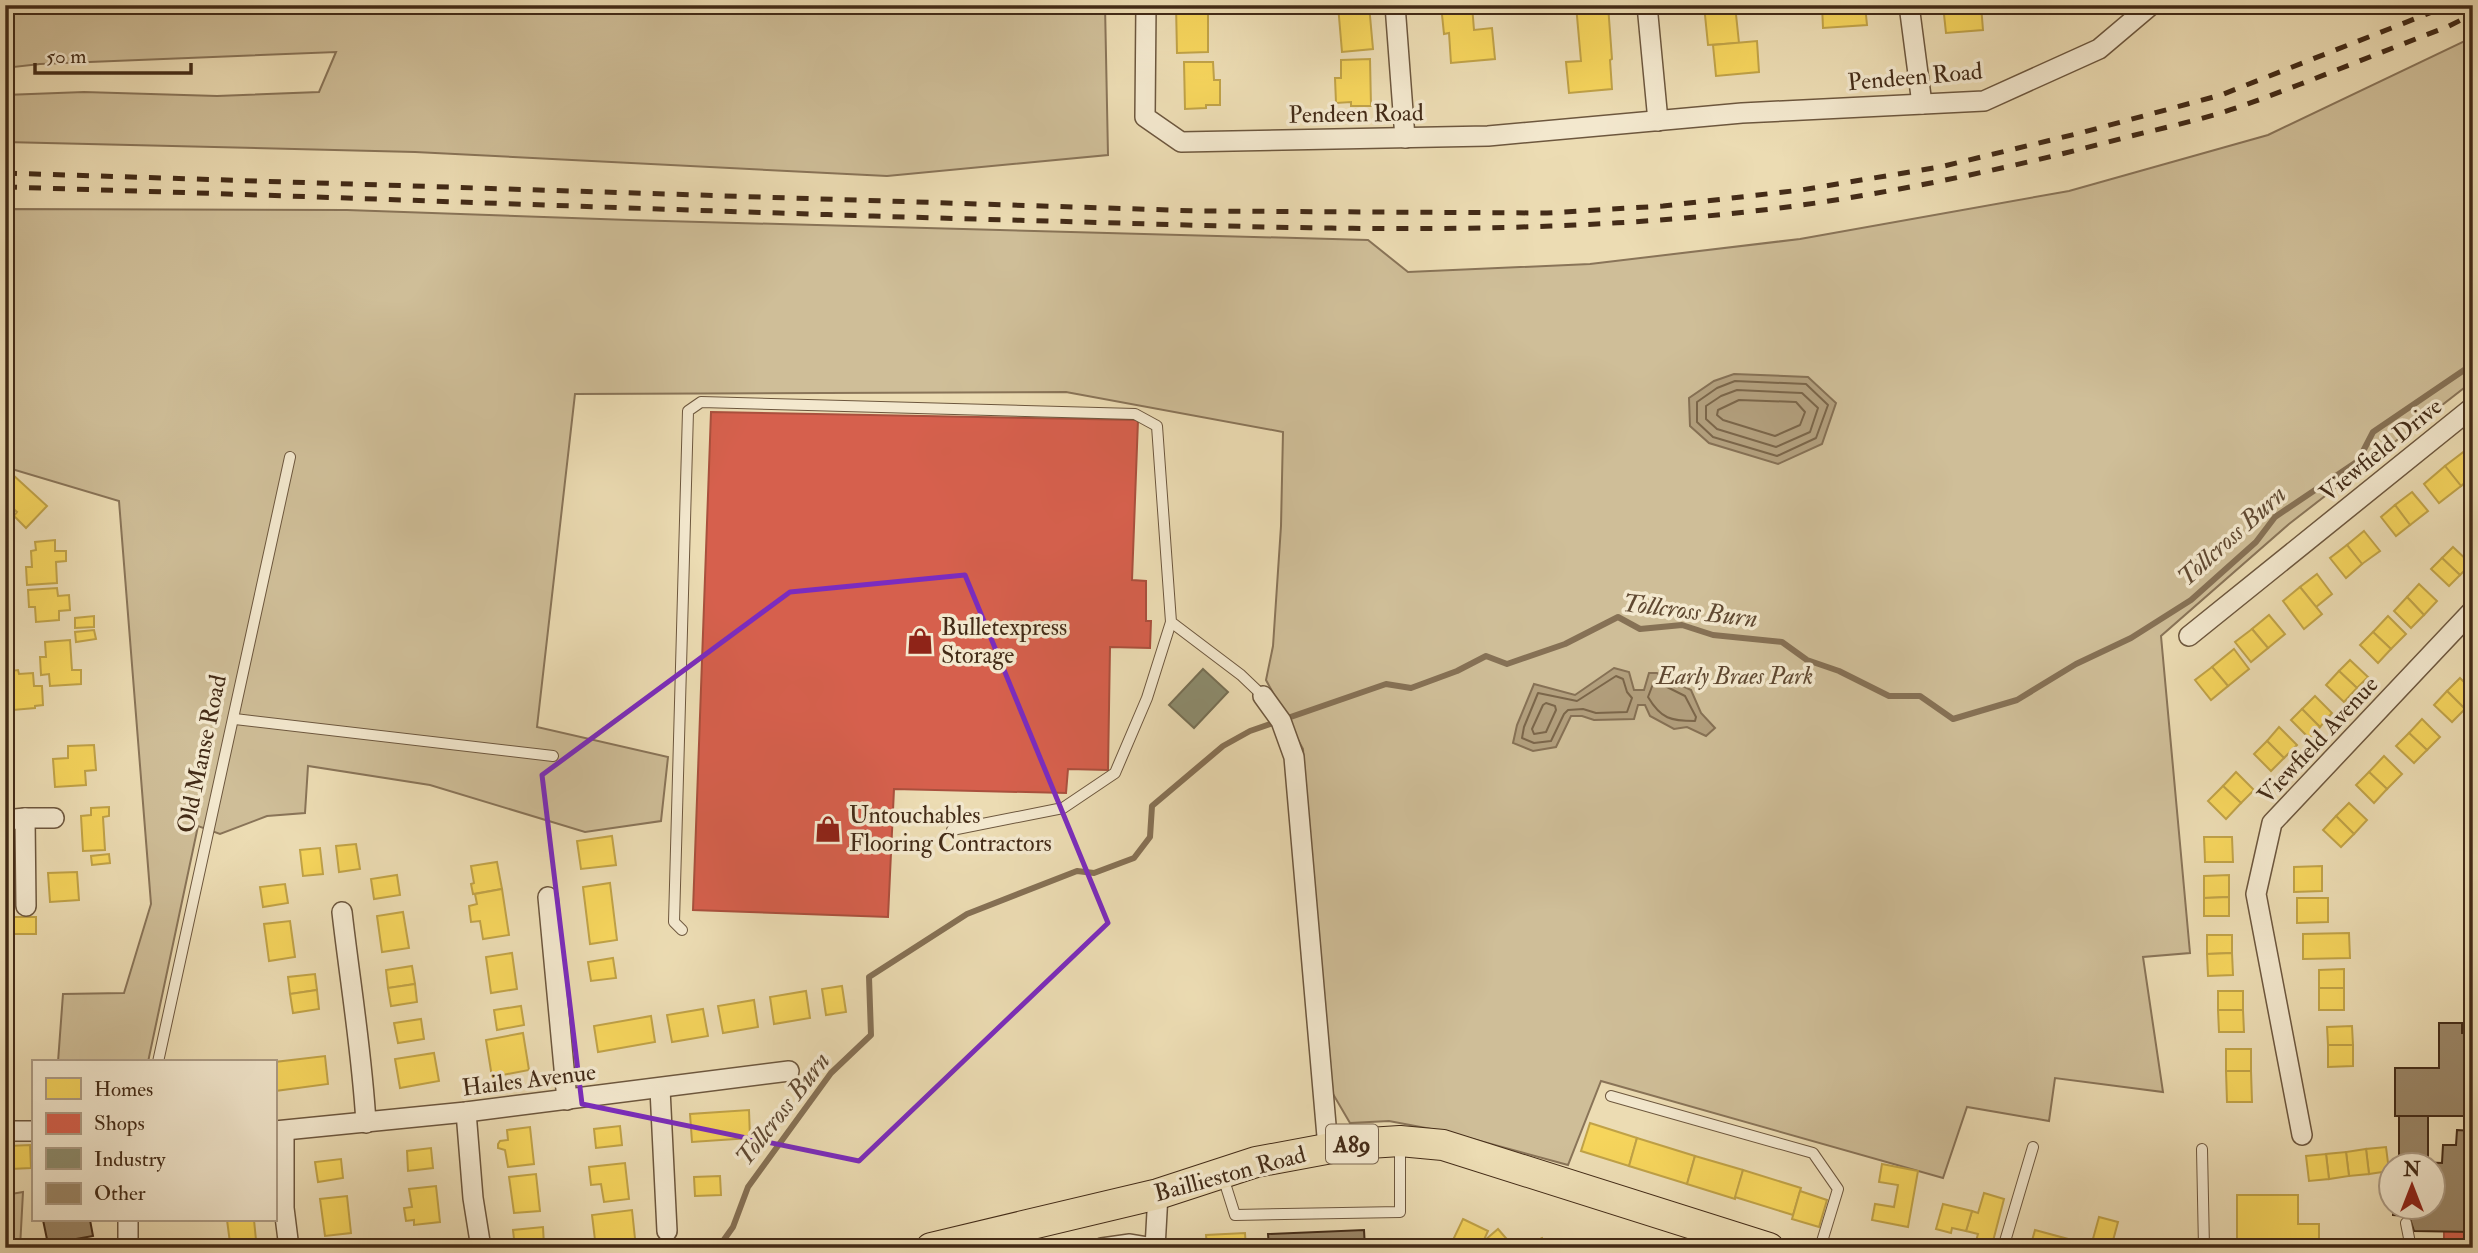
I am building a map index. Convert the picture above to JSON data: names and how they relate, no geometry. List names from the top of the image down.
{
  "streets": {
    "main road": ["A89", "Baillieston Road"],
    "street": [
      "Pendeen Road",
      "Viewfield Drive",
      "Viewfield Avenue",
      "Hailes Avenue"
    ],
    "lane": ["Old Manse Road"]
  },
  "water": ["Tollcross Burn"],
  "parks": ["Early Braes Park"],
  "places": {
    "shop": ["Bulletexpress Storage", "Untouchables Flooring Contractors"]
  },
  "legend": [
    "Homes",
    "Shops",
    "Industry",
    "Other"
  ],
  "scale_bar": "50 m",
  "north": "top"
}
